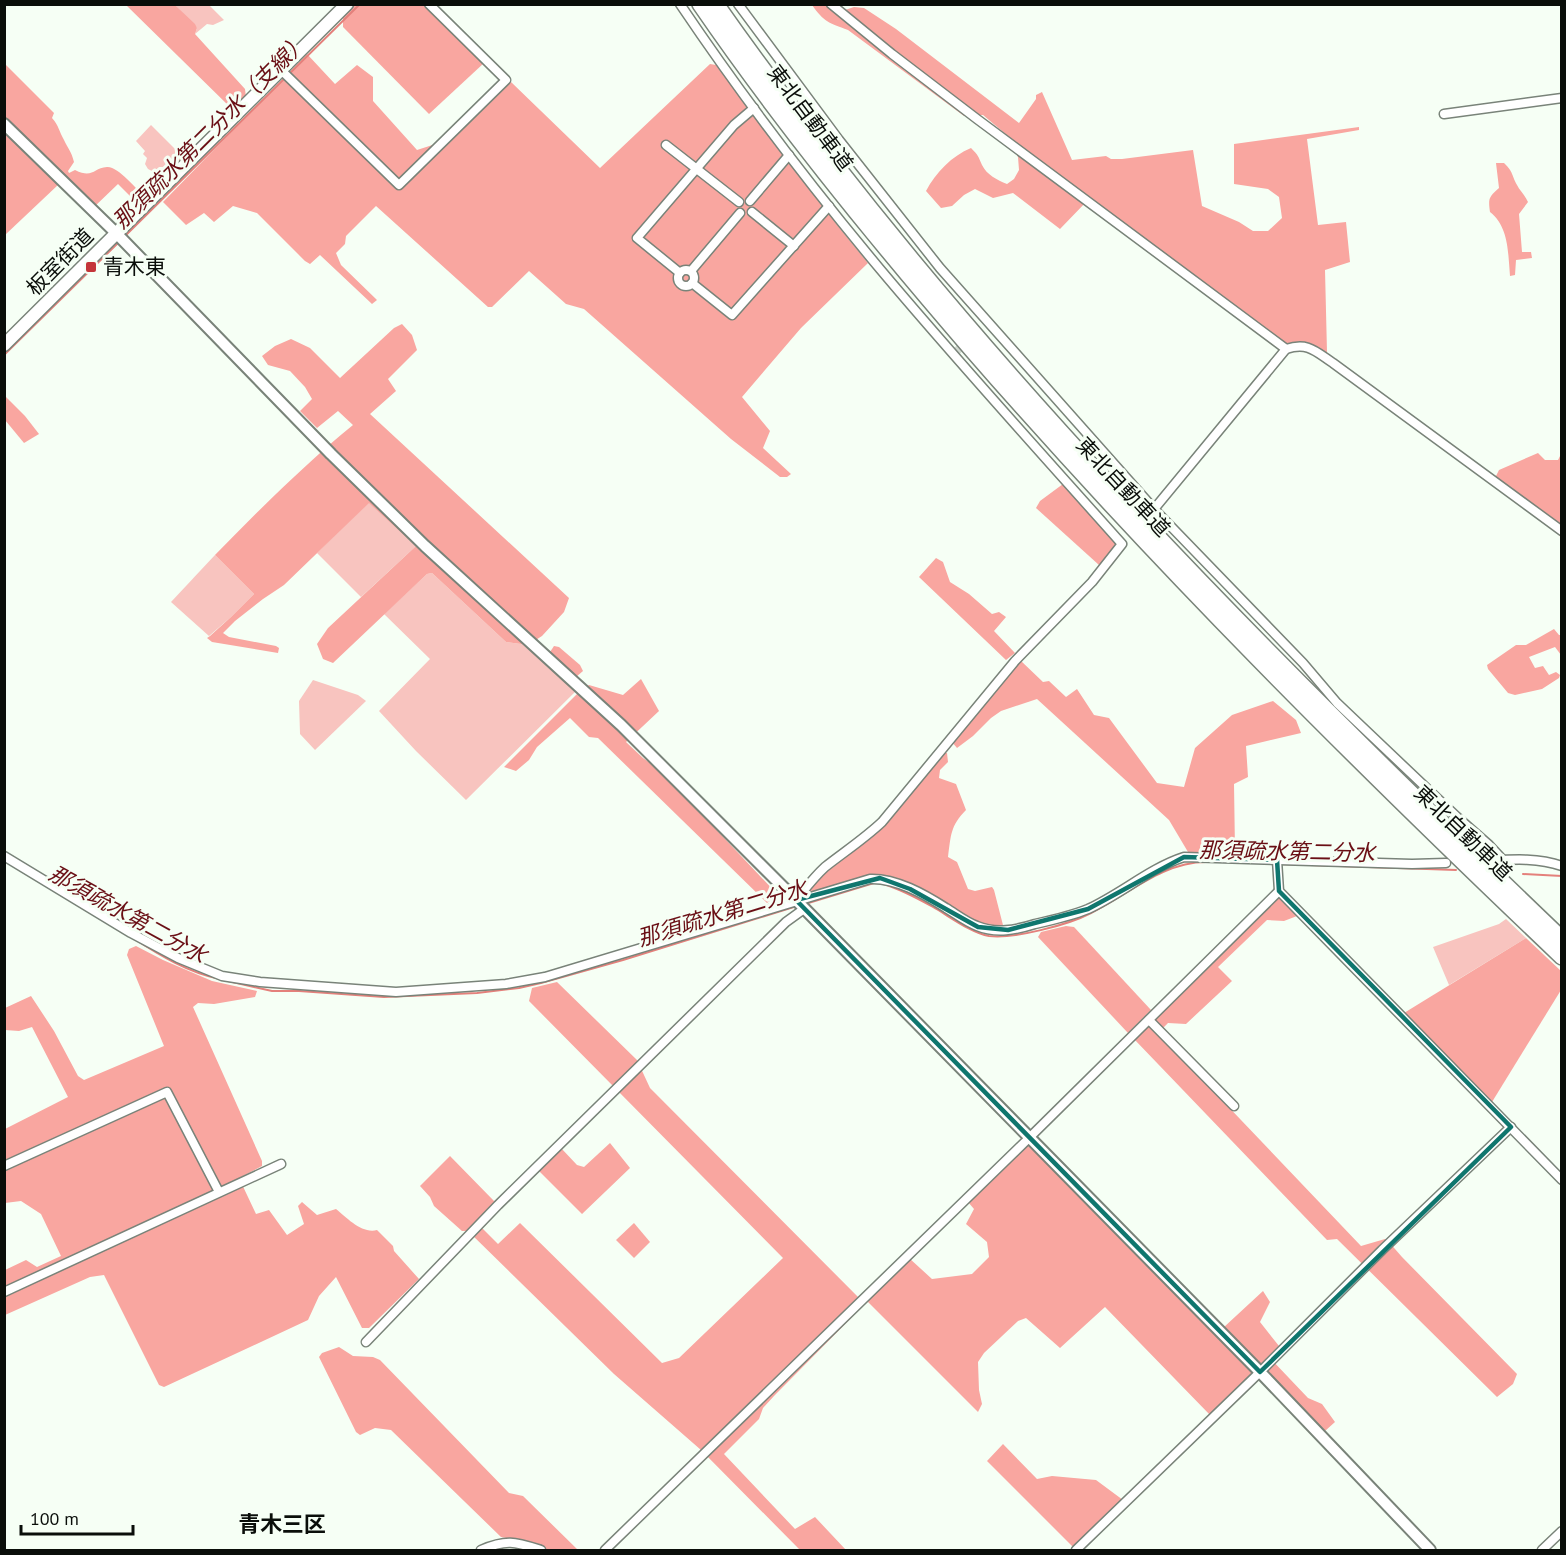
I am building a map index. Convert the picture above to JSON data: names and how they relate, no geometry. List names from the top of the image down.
{
  "streets": {
    "highway": ["東北自動車道"],
    "main road": ["板室街道"]
  },
  "districts": ["青木三区"],
  "water": ["那須疏水第二分水（支線）", "那須疏水第二分水"],
  "places": {
    "transit": ["青木東"]
  },
  "scale_bar": "100 m"
}
